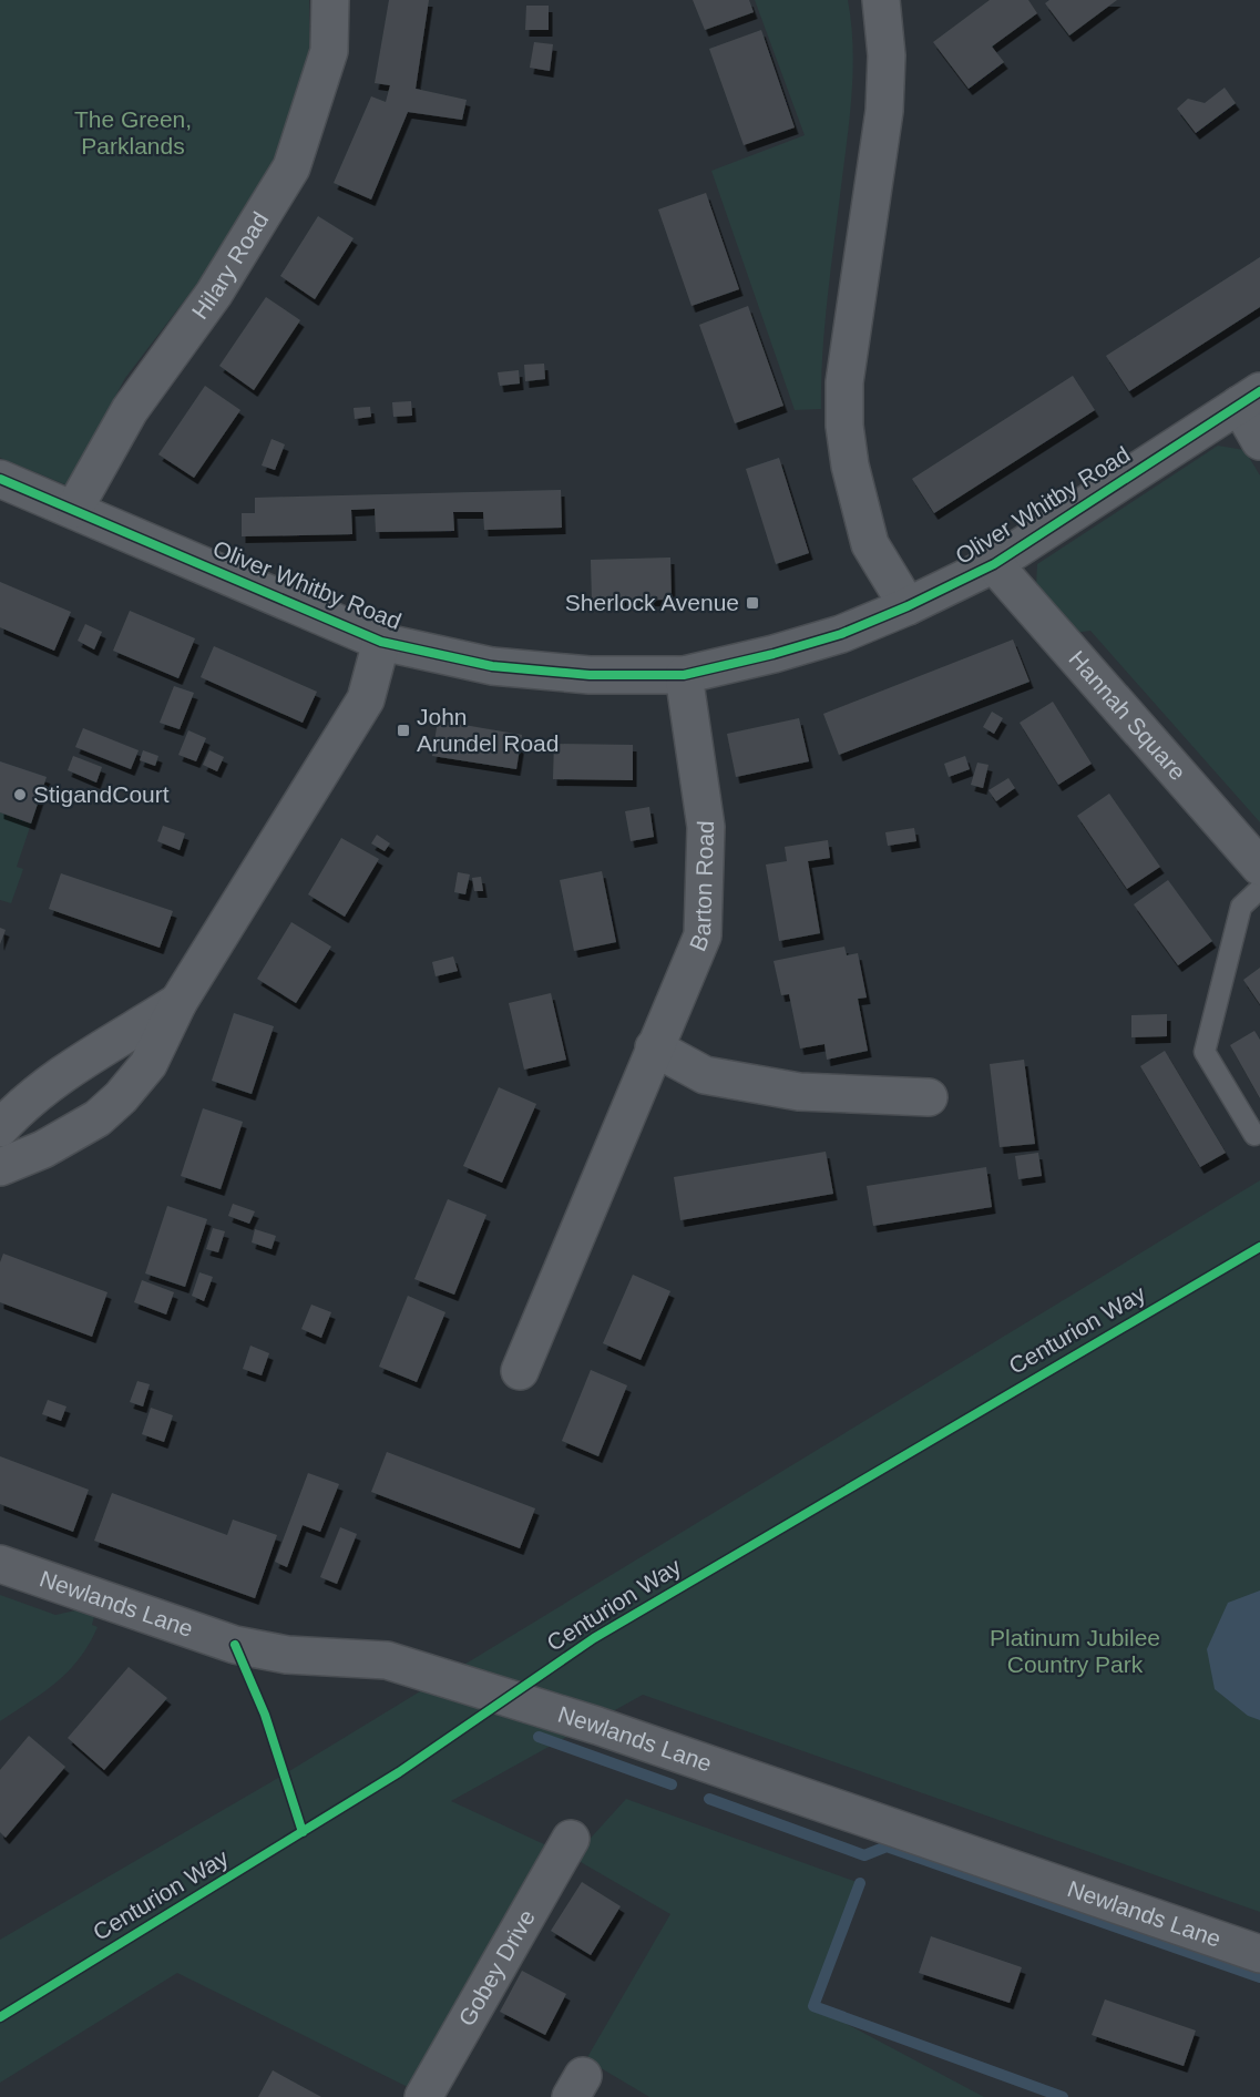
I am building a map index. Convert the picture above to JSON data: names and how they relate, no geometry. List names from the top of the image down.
{
  "streets": {
    "street": [
      "Hilary Road",
      "Oliver Whitby Road",
      "Hannah Square",
      "Barton Road",
      "Newlands Lane",
      "Gobey Drive"
    ],
    "cycle path": ["Centurion Way"]
  },
  "crossings": [
    ["Hilary Road", "Oliver Whitby Road"],
    ["Oliver Whitby Road", "Hannah Square"],
    ["Oliver Whitby Road", "Barton Road"]
  ],
  "parks": ["The Green, Parklands", "Platinum Jubilee Country Park"],
  "places": {
    "transit": ["Sherlock Avenue", "John Arundel Road"],
    "other": ["StigandCourt"]
  }
}
